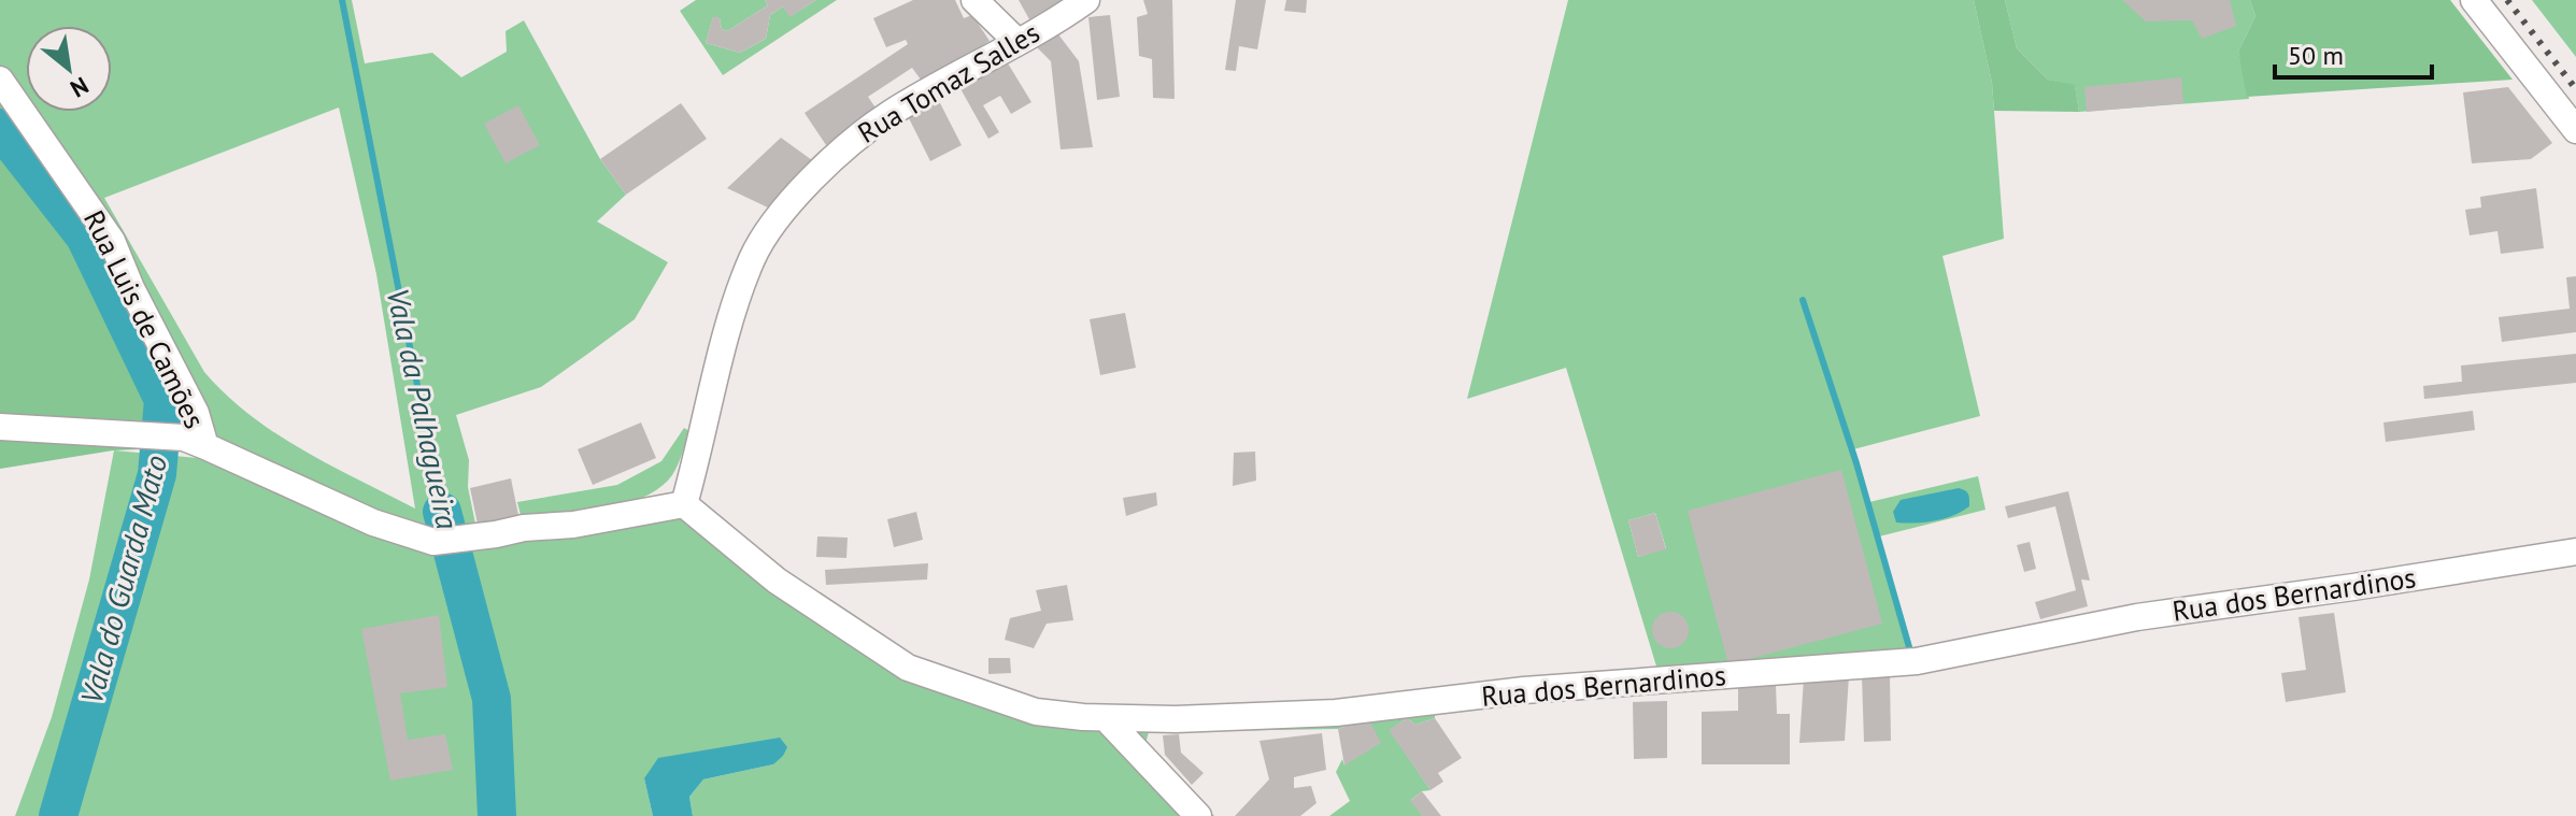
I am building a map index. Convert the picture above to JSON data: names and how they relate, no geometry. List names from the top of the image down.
{
  "streets": {
    "street": ["Rua Tomaz Salles", "Rua Luis de Camões", "Rua dos Bernardinos"]
  },
  "crossings": [
    ["Rua Tomaz Salles", "Rua Luis de Camões"],
    ["Rua Tomaz Salles", "Rua dos Bernardinos"],
    ["Rua Luis de Camões", "Rua dos Bernardinos"]
  ],
  "water": ["Vala da Palhagueira", "Vala do Guarda Mato"],
  "scale_bar": "50 m",
  "north": "bottom right"
}
